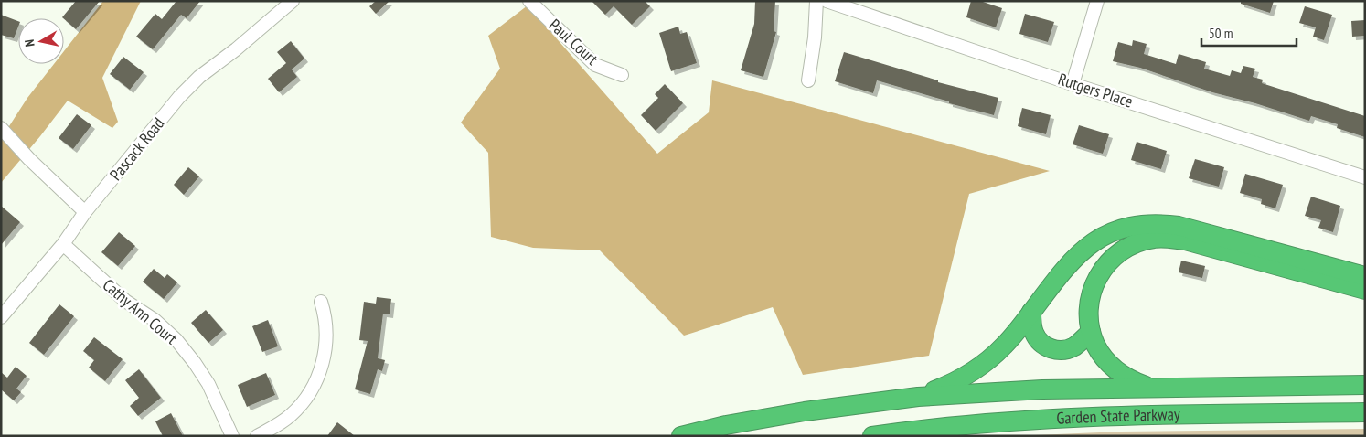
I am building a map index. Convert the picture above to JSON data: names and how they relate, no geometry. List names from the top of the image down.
{
  "streets": {
    "highway": ["Garden State Parkway"],
    "street": [
      "Paul Court",
      "Rutgers Place",
      "Pascack Road",
      "Cathy Ann Court"
    ]
  },
  "crossings": [
    ["Pascack Road", "Cathy Ann Court"]
  ],
  "scale_bar": "50 m",
  "north": "left"
}
